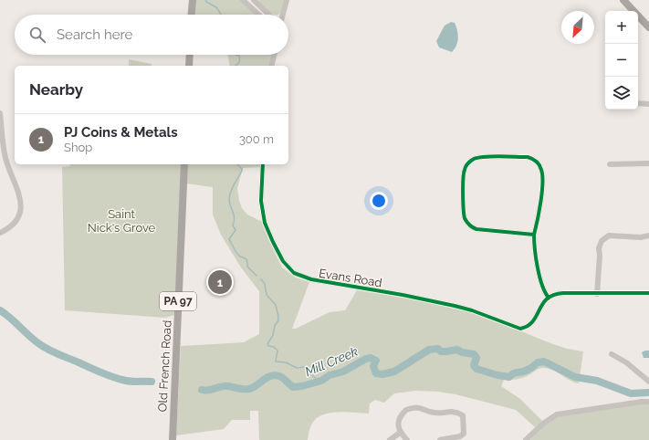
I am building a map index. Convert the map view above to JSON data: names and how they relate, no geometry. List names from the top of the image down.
{
  "streets": {
    "main road": ["PA 97", "Old French Road"],
    "street": ["Evans Road"]
  },
  "water": ["Mill Creek"],
  "parks": ["Saint Nick's Grove"],
  "north": "bottom left",
  "page": {
    "map_buttons": ["+", "−"],
    "search": "Search here",
    "heading": "Nearby",
    "list": [
      {
        "mark": "1",
        "name": "PJ Coins & Metals",
        "note": "Shop",
        "value": "300 m"
      }
    ],
    "pins": "1"
  }
}
